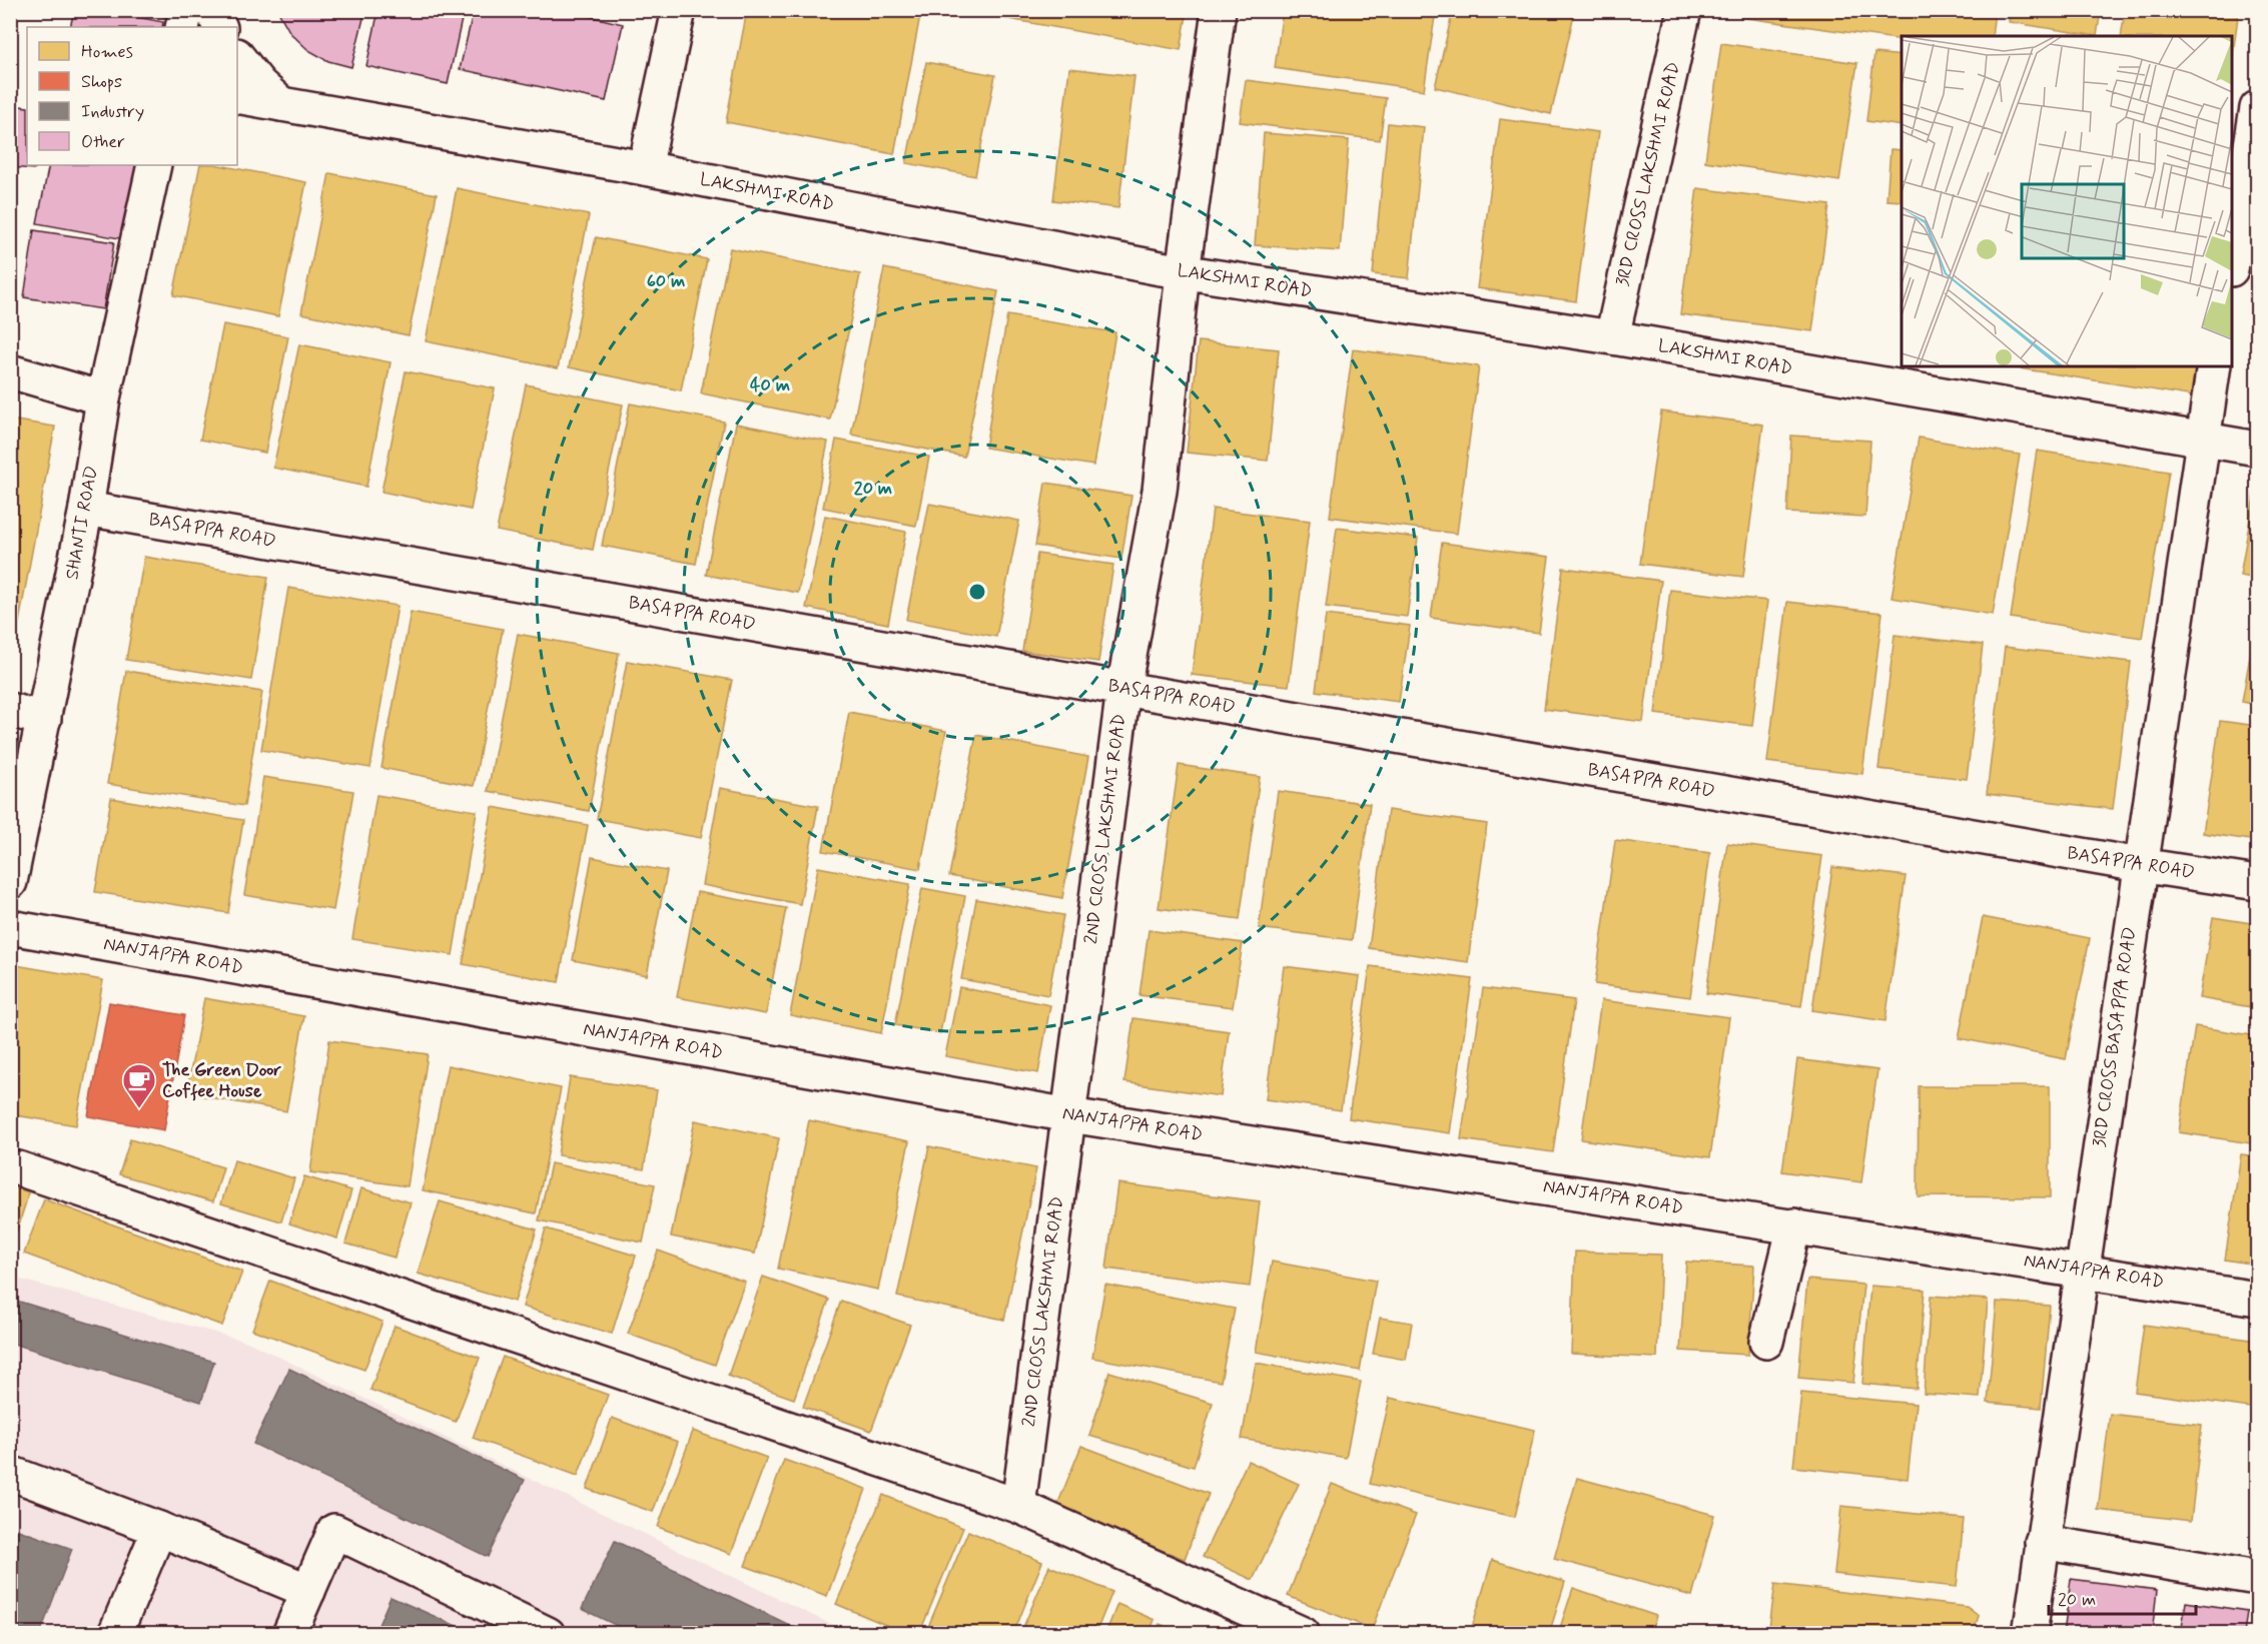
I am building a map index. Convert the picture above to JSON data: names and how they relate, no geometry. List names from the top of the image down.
{
  "streets": {
    "street": [
      "3RD CROSS LAKSHMI ROAD",
      "LAKSHMI ROAD",
      "SHANTI ROAD",
      "BASAPPA ROAD",
      "2ND CROSS LAKSHMI ROAD",
      "NANJAPPA ROAD",
      "3RD CROSS BASAPPA ROAD"
    ]
  },
  "crossings": [
    ["3RD CROSS LAKSHMI ROAD", "LAKSHMI ROAD"],
    ["LAKSHMI ROAD", "2ND CROSS LAKSHMI ROAD"],
    ["LAKSHMI ROAD", "3RD CROSS BASAPPA ROAD"],
    ["SHANTI ROAD", "BASAPPA ROAD"],
    ["BASAPPA ROAD", "2ND CROSS LAKSHMI ROAD"],
    ["BASAPPA ROAD", "3RD CROSS BASAPPA ROAD"],
    ["2ND CROSS LAKSHMI ROAD", "NANJAPPA ROAD"],
    ["NANJAPPA ROAD", "3RD CROSS BASAPPA ROAD"]
  ],
  "places": {
    "cafe": ["The Green Door Coffee House"]
  },
  "legend": [
    "Homes",
    "Shops",
    "Industry",
    "Other"
  ],
  "scale_bar": "20 m",
  "rings": ["60 m", "40 m", "20 m"]
}
